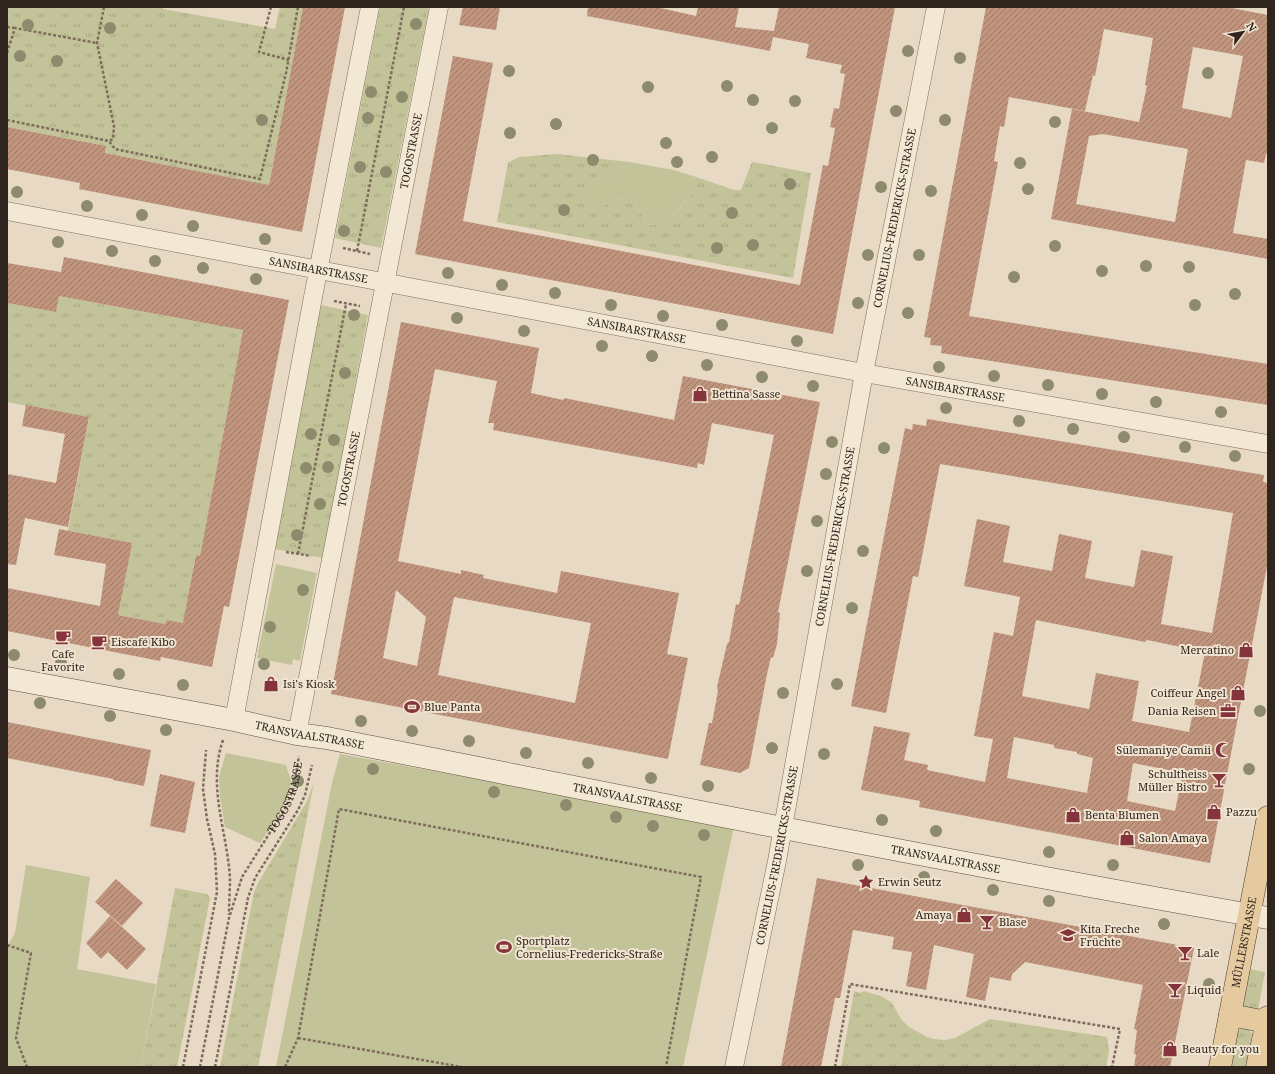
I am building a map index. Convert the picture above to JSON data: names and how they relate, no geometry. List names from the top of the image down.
{
  "streets": {
    "main road": ["MÜLLERSTRASSE"],
    "street": [
      "TOGOSTRASSE",
      "CORNELIUS-FREDERICKS-STRASSE",
      "SANSIBARSTRASSE",
      "TRANSVAALSTRASSE"
    ]
  },
  "crossings": [
    ["TOGOSTRASSE", "SANSIBARSTRASSE"],
    ["TOGOSTRASSE", "TRANSVAALSTRASSE"],
    ["CORNELIUS-FREDERICKS-STRASSE", "SANSIBARSTRASSE"],
    ["CORNELIUS-FREDERICKS-STRASSE", "TRANSVAALSTRASSE"],
    ["TRANSVAALSTRASSE", "MÜLLERSTRASSE"]
  ],
  "places": {
    "shop": [
      "Bettina Sasse",
      "Mercatino",
      "Isi's Kiosk",
      "Coiffeur Angel",
      "Pazzu",
      "Benta Blumen",
      "Salon Amaya",
      "Amaya",
      "Beauty for you"
    ],
    "cafe": ["Cafe Favorite", "Eiscafé Kibo"],
    "sports": ["Blue Panta", "Sportplatz Cornelius-Fredericks-Straße"],
    "office": ["Dania Reisen"],
    "mosque": ["Sülemaniye Camii"],
    "bar": [
      "Schultheiss Müller Bistro",
      "Blase",
      "Lale",
      "Liquid"
    ],
    "place": ["Erwin Seutz"],
    "school or university": ["Kita Freche Früchte"]
  },
  "north": "top right"
}
